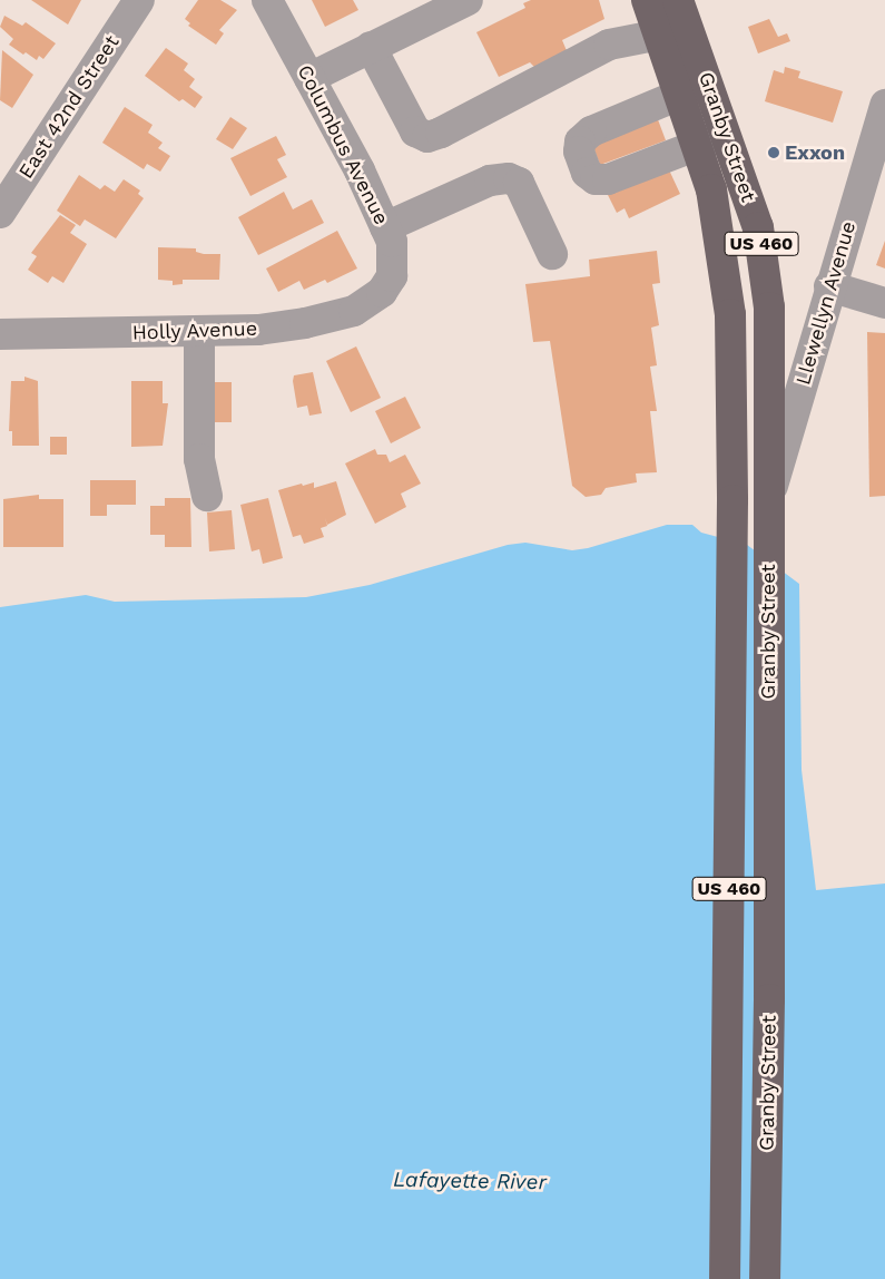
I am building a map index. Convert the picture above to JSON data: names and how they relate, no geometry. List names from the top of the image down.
{
  "streets": {
    "main road": ["Granby Street", "US 460"],
    "street": [
      "East 42nd Street",
      "Columbus Avenue",
      "Llewellyn Avenue",
      "Holly Avenue"
    ]
  },
  "crossings": [
    ["Granby Street", "Llewellyn Avenue"],
    ["Columbus Avenue", "Holly Avenue"]
  ],
  "water": ["Lafayette River"],
  "places": ["Exxon"]
}
